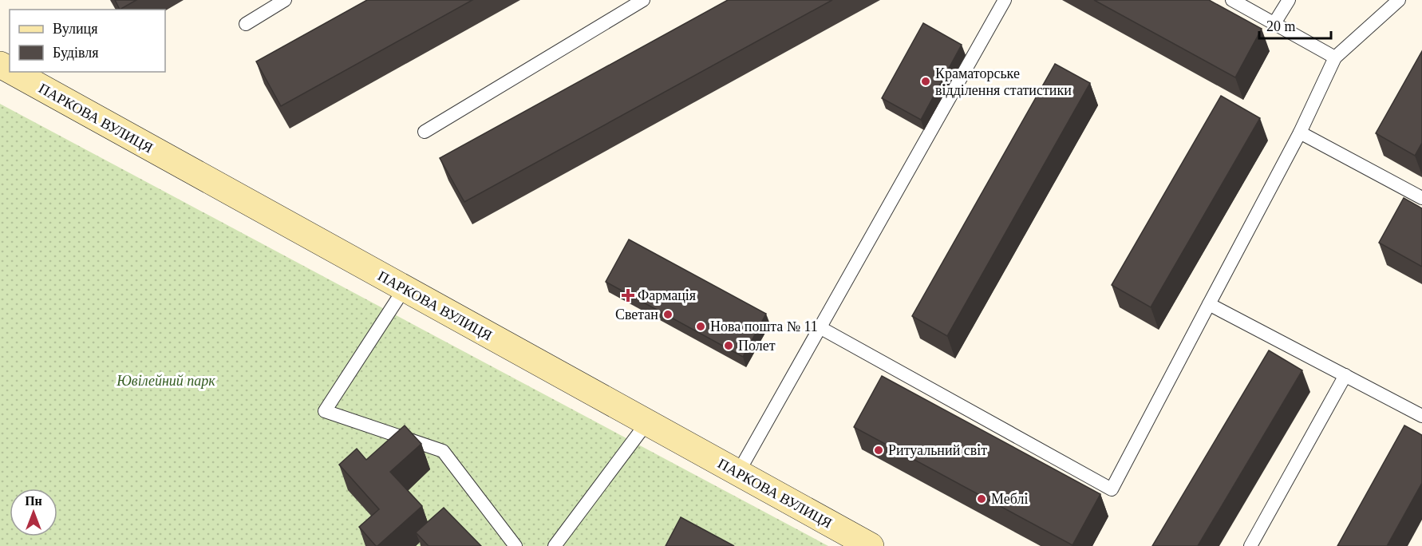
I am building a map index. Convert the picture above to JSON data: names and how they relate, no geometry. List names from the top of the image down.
{
  "streets": {
    "street": ["ПАРКОВА ВУЛИЦЯ"]
  },
  "parks": ["Ювілейний парк"],
  "places": {
    "other": [
      "Краматорське відділення статистики",
      "Светан",
      "Нова пошта № 11",
      "Полет",
      "Ритуальний світ",
      "Меблі"
    ],
    "health": ["Фармація"]
  },
  "legend": ["Вулиця", "Будівля"],
  "scale_bar": "20 m",
  "north": "top"
}
